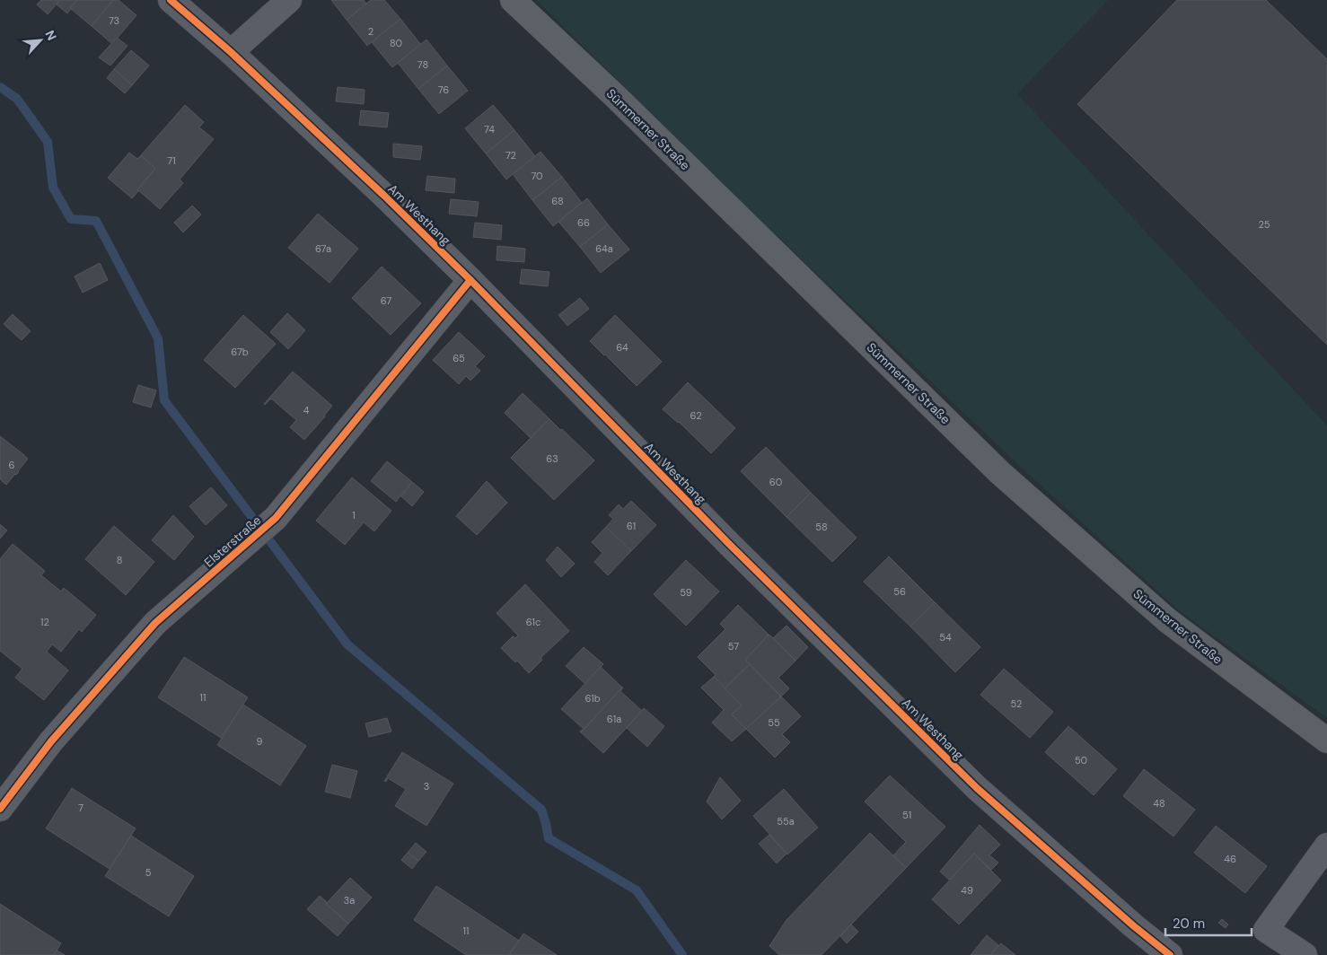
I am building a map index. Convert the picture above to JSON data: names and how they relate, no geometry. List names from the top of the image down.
{
  "streets": {
    "main road": ["Sümmerner Straße"],
    "street": ["Am Westhang", "Elsterstraße"]
  },
  "crossings": [
    ["Am Westhang", "Elsterstraße"]
  ],
  "house_numbers": [
    "73",
    "2",
    "80",
    "78",
    "76",
    "74",
    "72",
    "71",
    "70",
    "68",
    "66",
    "25",
    "67a",
    "64a",
    "67",
    "64",
    "67b",
    "65",
    "4",
    "62",
    "63",
    "6",
    "60",
    "1",
    "61",
    "58",
    "8",
    "56",
    "59",
    "12",
    "61c",
    "54",
    "57",
    "11",
    "61b",
    "52",
    "61a",
    "55",
    "9",
    "50",
    "3",
    "48",
    "7",
    "51",
    "55a",
    "46",
    "5",
    "49",
    "3a",
    "11"
  ],
  "scale_bar": "20 m",
  "north": "top right"
}
